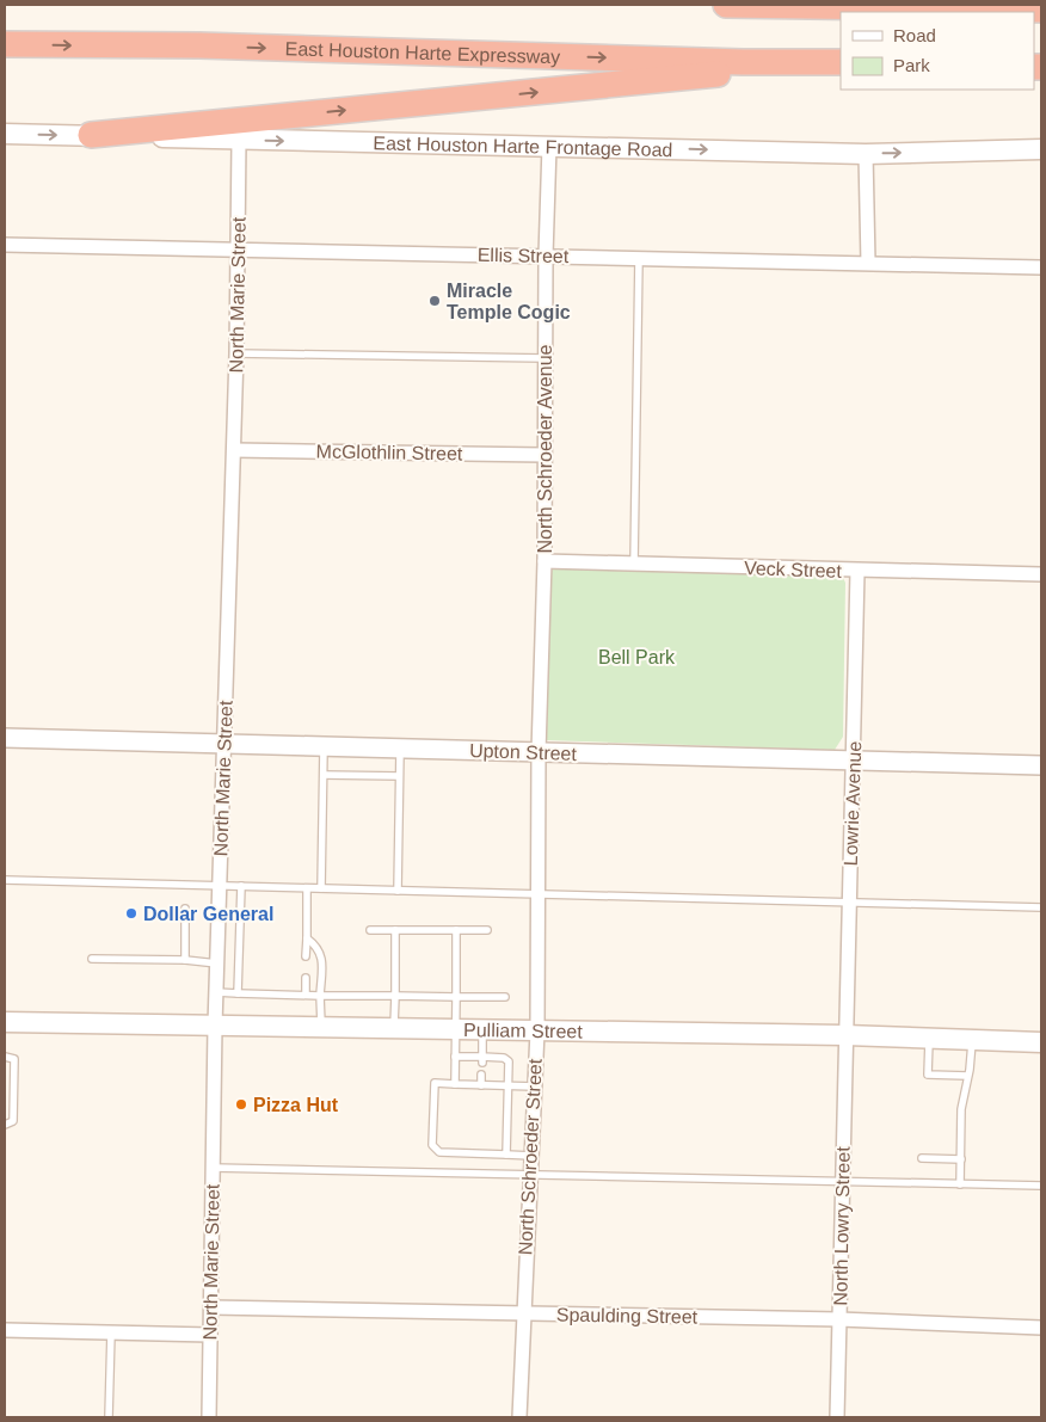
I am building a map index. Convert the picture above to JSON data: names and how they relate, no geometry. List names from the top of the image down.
{
  "streets": {
    "highway": ["East Houston Harte Expressway"],
    "main road": ["East Houston Harte Frontage Road", "Pulliam Street"],
    "street": [
      "Ellis Street",
      "North Marie Street",
      "North Schroeder Avenue",
      "McGlothlin Street",
      "Veck Street",
      "Upton Street",
      "Lowrie Avenue",
      "North Schroeder Street",
      "North Lowry Street",
      "Spaulding Street"
    ]
  },
  "crossings": [
    ["East Houston Harte Frontage Road", "North Marie Street"],
    ["East Houston Harte Frontage Road", "North Schroeder Avenue"],
    ["Ellis Street", "North Marie Street"],
    ["Ellis Street", "North Schroeder Avenue"],
    ["North Marie Street", "McGlothlin Street"],
    ["North Marie Street", "Upton Street"],
    ["North Marie Street", "Pulliam Street"],
    ["North Marie Street", "Spaulding Street"],
    ["North Schroeder Avenue", "McGlothlin Street"],
    ["North Schroeder Avenue", "Veck Street"],
    ["North Schroeder Avenue", "Upton Street"],
    ["North Schroeder Avenue", "North Schroeder Street"],
    ["Veck Street", "Lowrie Avenue"],
    ["Upton Street", "Lowrie Avenue"],
    ["Upton Street", "North Schroeder Street"],
    ["Lowrie Avenue", "Pulliam Street"],
    ["Lowrie Avenue", "North Lowry Street"],
    ["Pulliam Street", "North Schroeder Street"],
    ["Pulliam Street", "North Lowry Street"],
    ["North Schroeder Street", "Spaulding Street"],
    ["North Lowry Street", "Spaulding Street"]
  ],
  "one_way": ["East Houston Harte Frontage Road"],
  "parks": ["Bell Park"],
  "places": ["Miracle Temple Cogic", "Dollar General", "Pizza Hut"],
  "legend": ["Road", "Park"]
}
